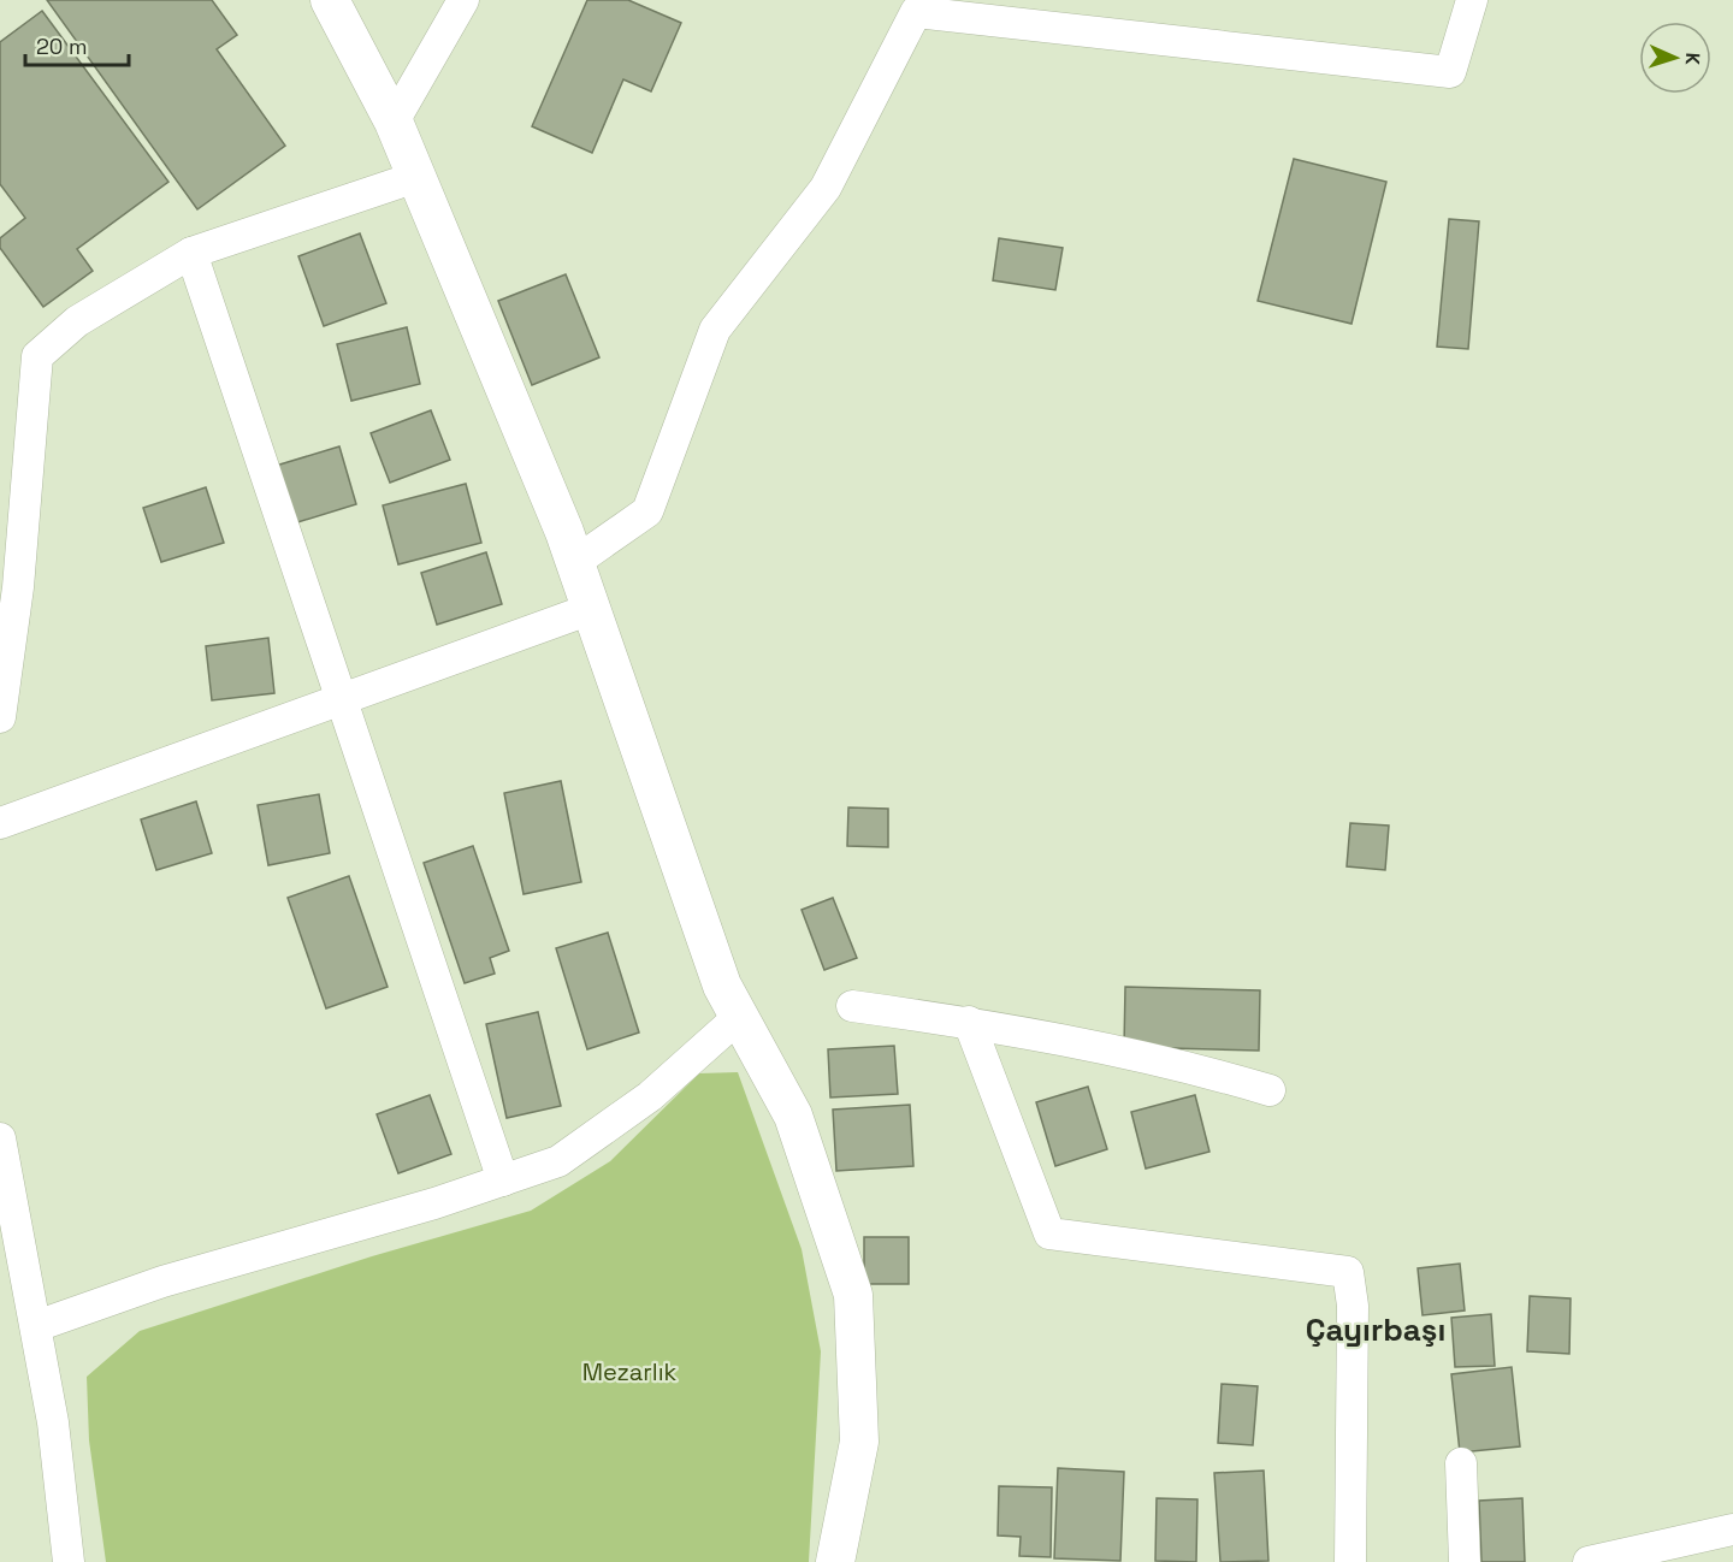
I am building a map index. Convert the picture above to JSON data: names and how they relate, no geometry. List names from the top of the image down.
{
  "districts": ["Çayırbaşı"],
  "parks": ["Mezarlık"],
  "scale_bar": "20 m",
  "north": "right"
}
